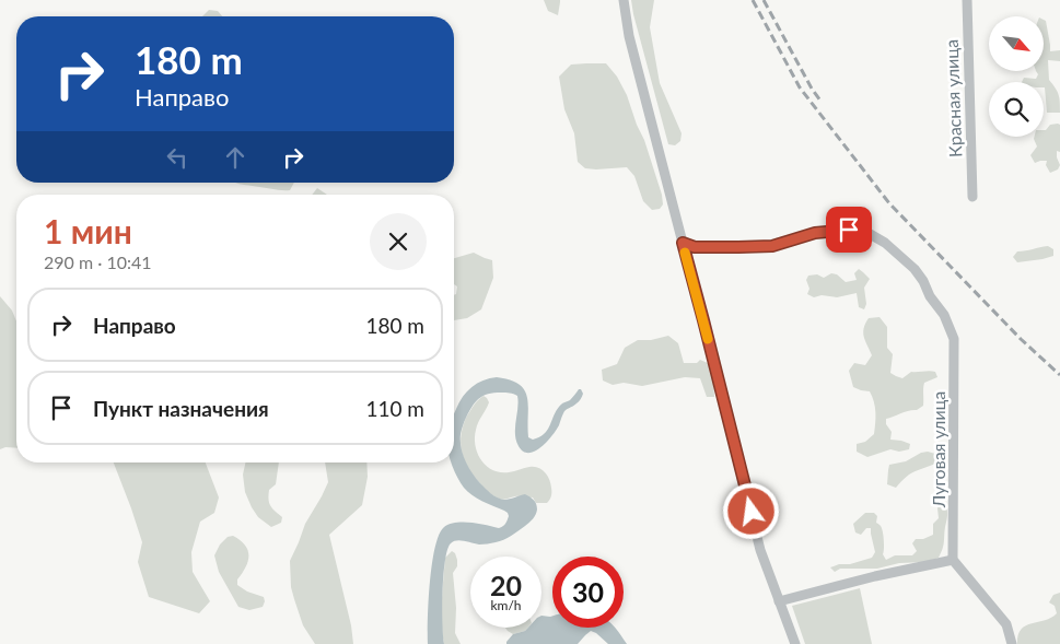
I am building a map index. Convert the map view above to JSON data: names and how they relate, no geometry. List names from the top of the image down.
{
  "streets": {
    "street": ["Красная улица", "Луговая улица"]
  },
  "north": "bottom right",
  "page": {
    "turn": ["180 m", "Направо"],
    "heading": ["1 мин", "290 m · 10:41"],
    "list": [
      {
        "name": "Направо",
        "value": "180 m"
      },
      {
        "name": "Пункт назначения",
        "value": "110 m"
      }
    ],
    "speed": "20 km/h",
    "limit": "30"
  }
}
